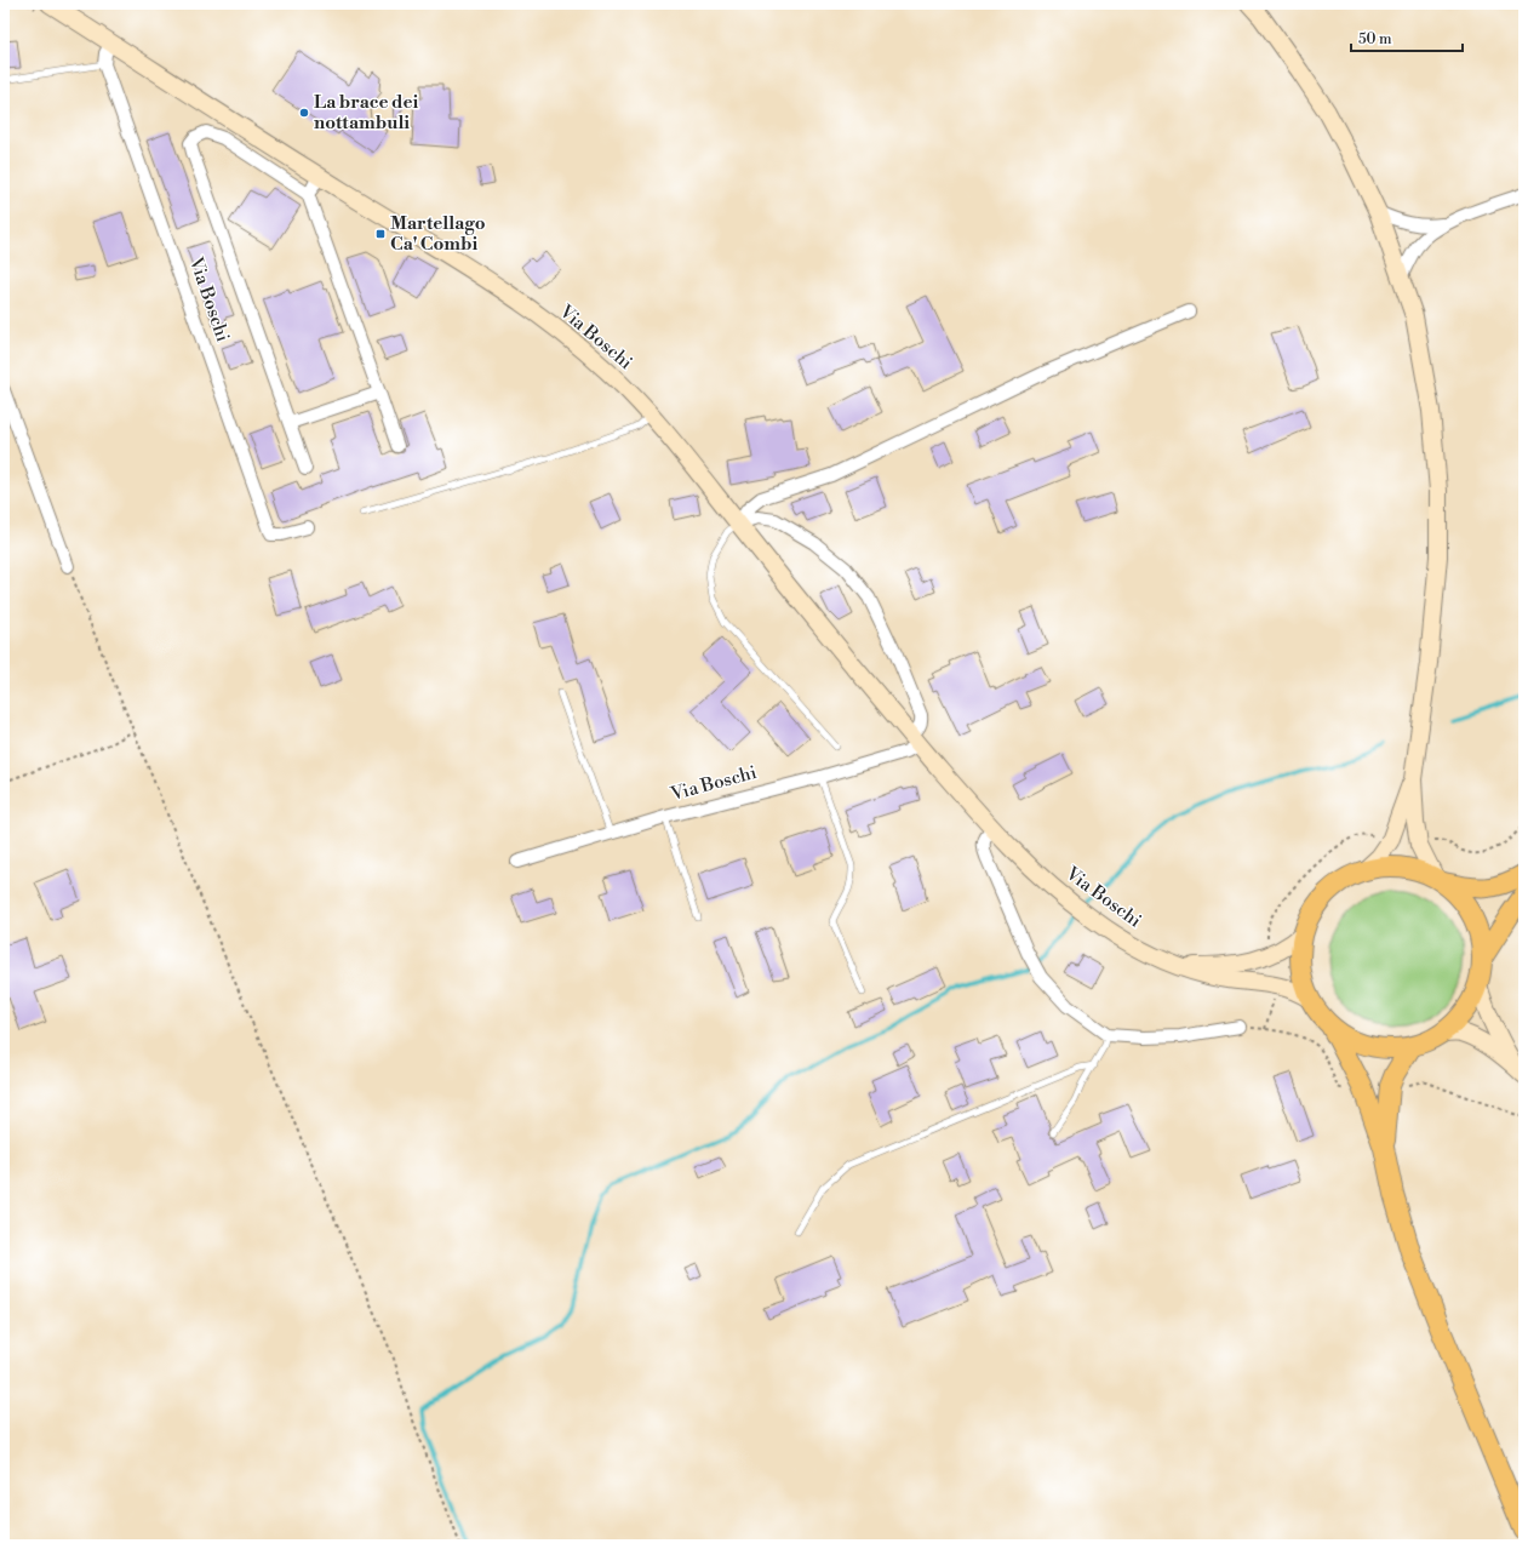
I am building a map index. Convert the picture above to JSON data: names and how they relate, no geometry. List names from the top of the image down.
{
  "streets": {
    "main road": ["Via Boschi"]
  },
  "places": {
    "other": ["La brace dei nottambuli"],
    "transit": ["Martellago Ca' Combi"]
  },
  "scale_bar": "50 m"
}
